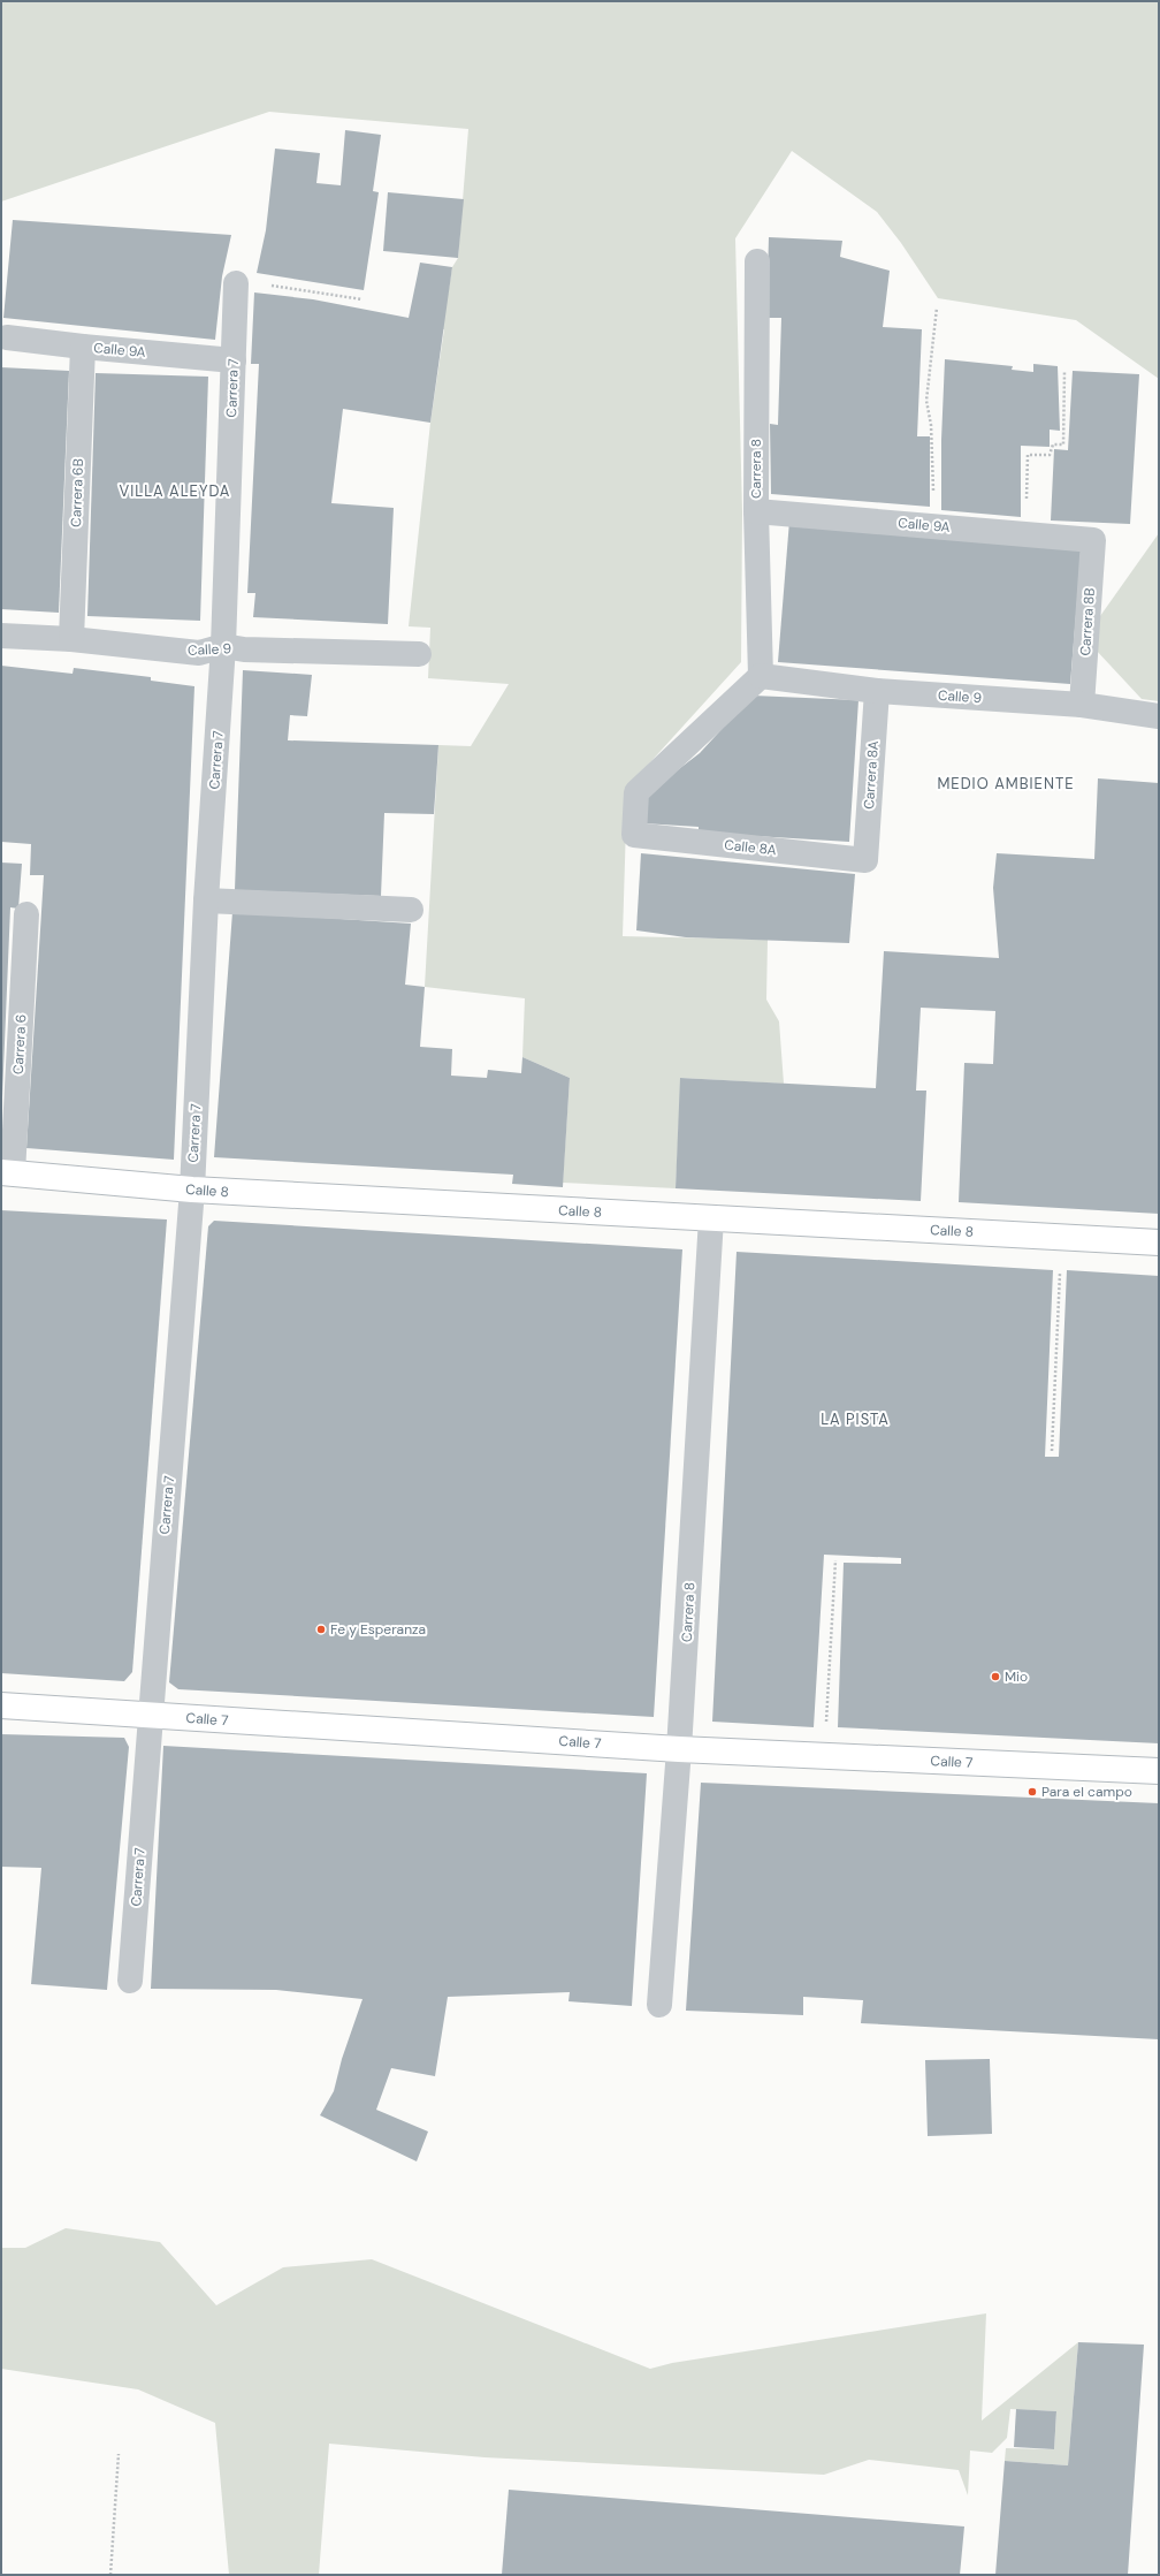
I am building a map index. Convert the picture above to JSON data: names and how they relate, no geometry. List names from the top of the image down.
{
  "streets": {
    "main road": ["Calle 8", "Calle 7"],
    "street": [
      "Calle 9A",
      "Carrera 7",
      "Carrera 8",
      "Carrera 6B",
      "Carrera 8B",
      "Calle 9",
      "Carrera 8A",
      "Calle 8A",
      "Carrera 6"
    ]
  },
  "crossings": [
    ["Calle 9A", "Carrera 7"],
    ["Calle 9A", "Carrera 8"],
    ["Calle 9A", "Carrera 6B"],
    ["Calle 9A", "Carrera 8B"],
    ["Carrera 7", "Calle 9"],
    ["Carrera 7", "Calle 8"],
    ["Carrera 7", "Calle 7"],
    ["Carrera 8", "Calle 9"],
    ["Carrera 8", "Calle 8A"],
    ["Carrera 8", "Calle 8"],
    ["Carrera 8", "Calle 7"],
    ["Carrera 6B", "Calle 9"],
    ["Carrera 8B", "Calle 9"],
    ["Calle 9", "Carrera 8A"],
    ["Calle 9", "Calle 8A"],
    ["Carrera 8A", "Calle 8A"],
    ["Carrera 6", "Calle 8"]
  ],
  "districts": ["VILLA ALEYDA", "MEDIO AMBIENTE", "LA PISTA"],
  "places": ["Fe y Esperanza", "Mio", "Para el campo"]
}
